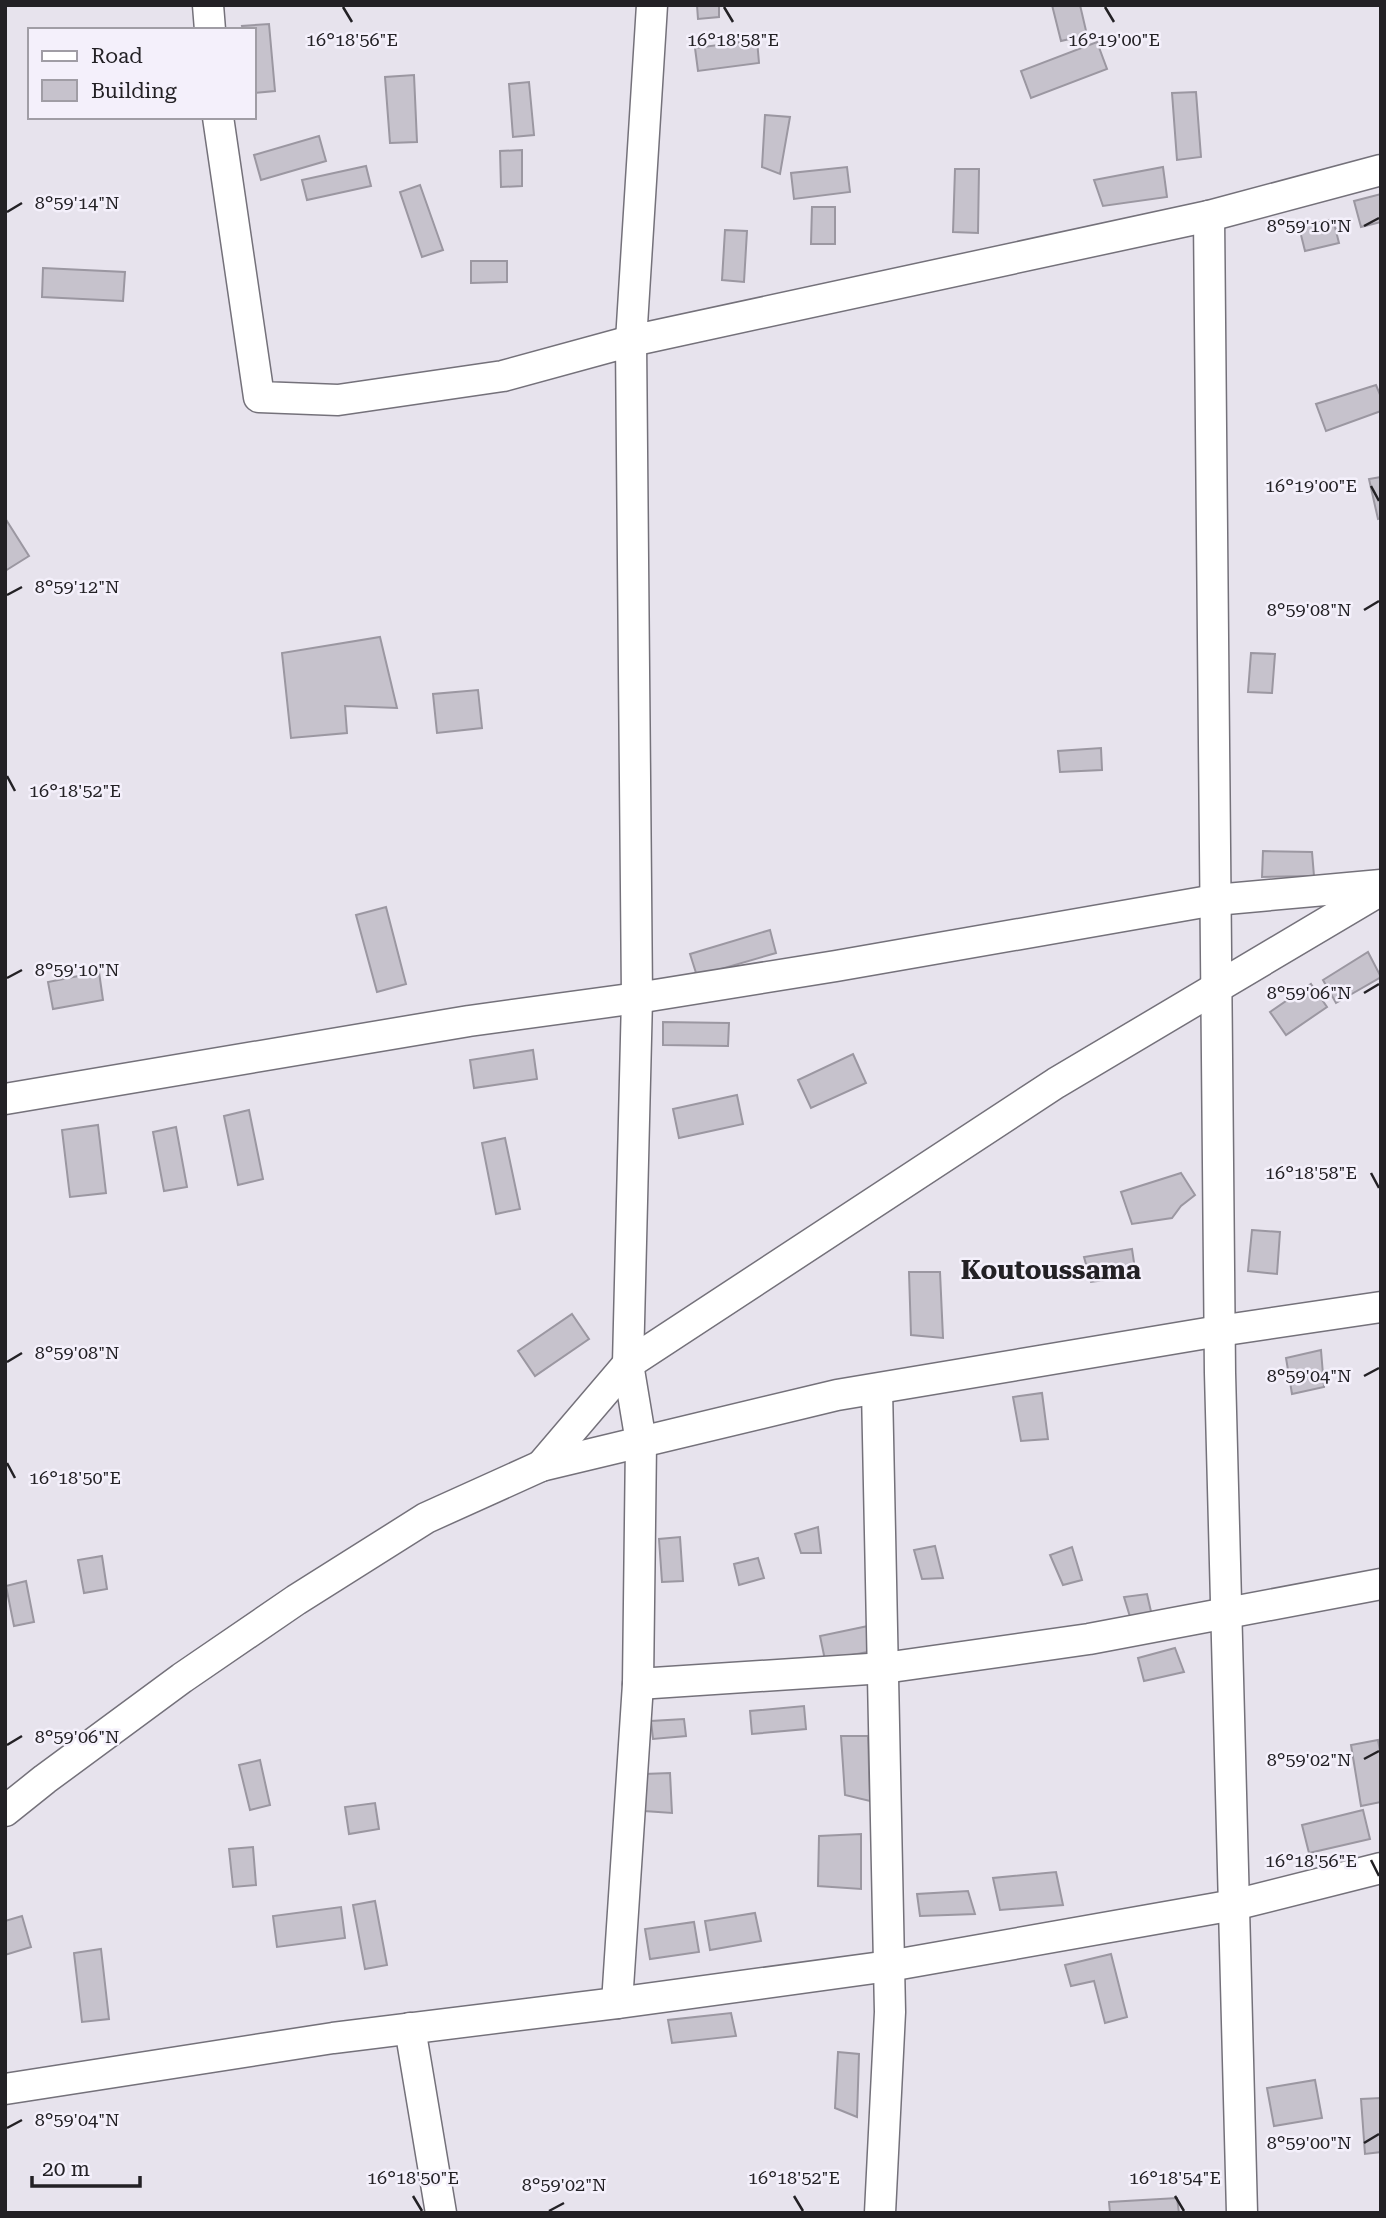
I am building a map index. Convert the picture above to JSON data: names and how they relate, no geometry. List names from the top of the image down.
{
  "districts": ["Koutoussama"],
  "legend": ["Road", "Building"],
  "scale_bar": "20 m",
  "coordinates": [
    "16°18'56\"E",
    "16°18'58\"E",
    "16°19'00\"E",
    "8°59'14\"N",
    "8°59'10\"N",
    "8°59'12\"N",
    "8°59'08\"N",
    "16°18'52\"E",
    "8°59'06\"N",
    "8°59'04\"N",
    "16°18'50\"E",
    "8°59'02\"N",
    "8°59'00\"N",
    "16°18'54\"E"
  ]
}
